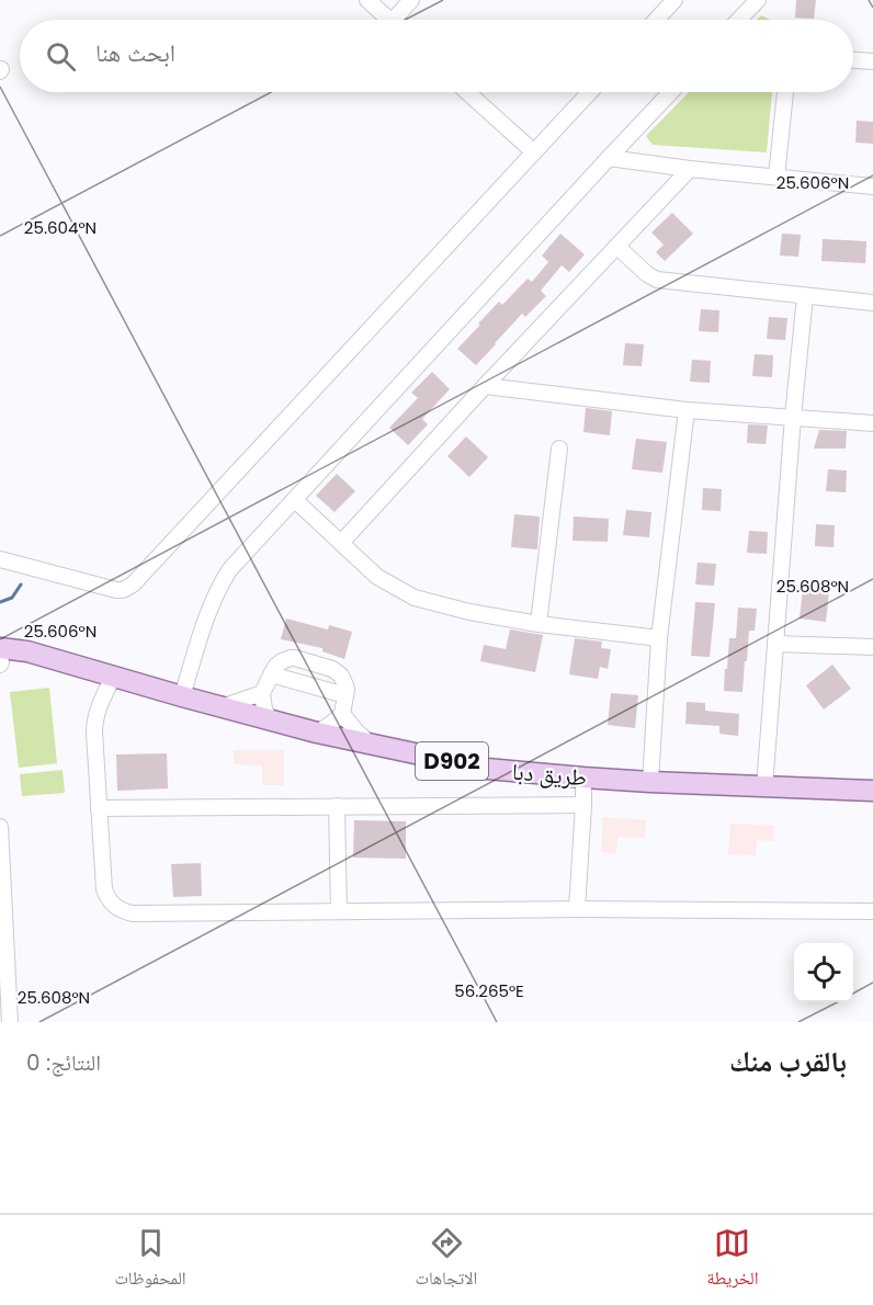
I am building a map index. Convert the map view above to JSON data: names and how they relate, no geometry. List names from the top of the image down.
{
  "streets": {
    "main road": ["D902", "طريق دبا"]
  },
  "page": {
    "search": "ابحث هنا",
    "heading": ["بالقرب منك", "النتائج: 0"],
    "nav": ["الخريطة", "الاتجاهات", "المحفوظات"]
  },
  "coordinates": [
    "25.606°N",
    "25.604°N",
    "25.608°N",
    "56.265°E"
  ]
}
